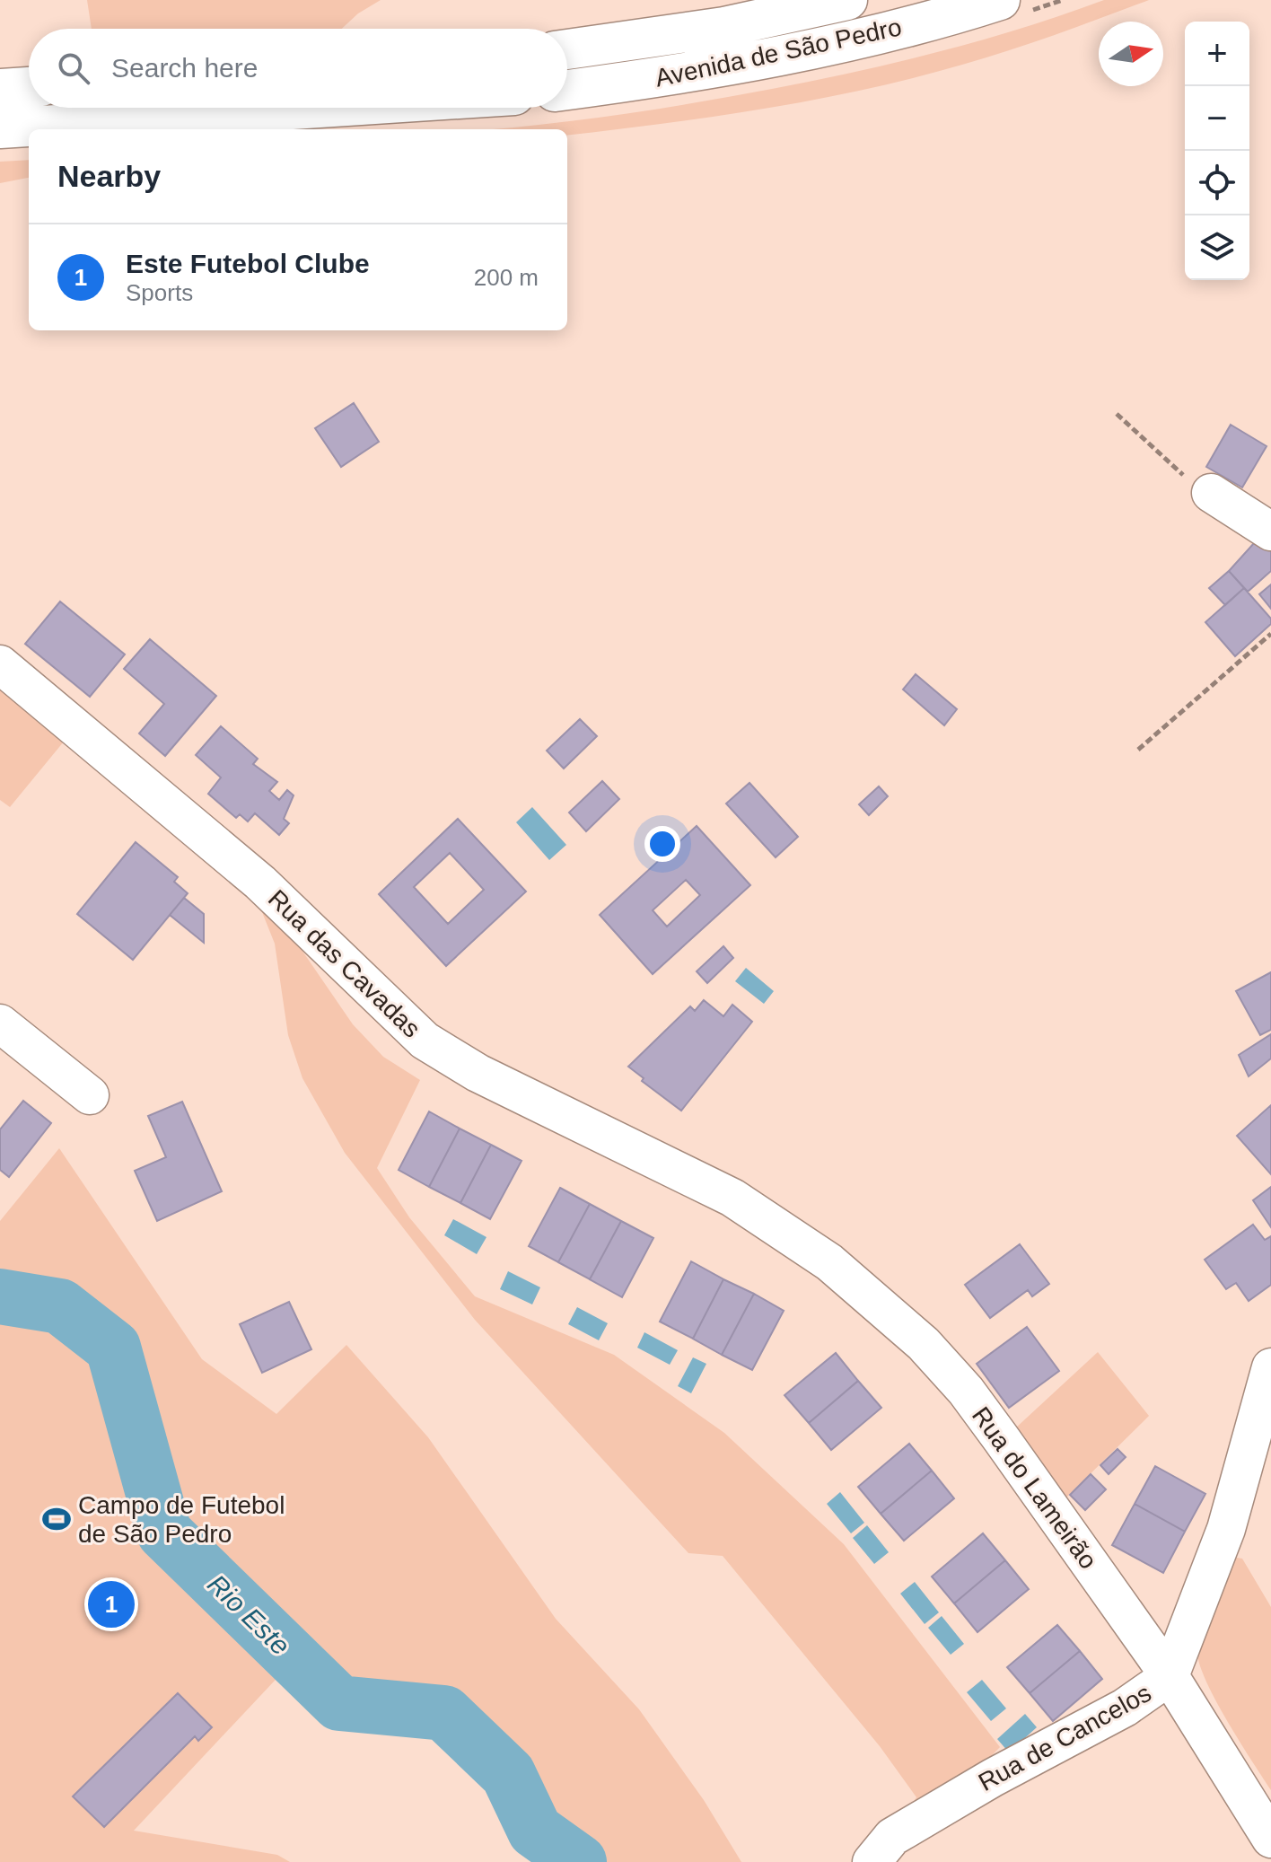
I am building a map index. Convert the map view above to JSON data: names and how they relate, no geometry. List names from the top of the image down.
{
  "streets": {
    "main road": ["Avenida de São Pedro"],
    "street": ["Rua das Cavadas", "Rua do Lameirão", "Rua de Cancelos"]
  },
  "crossings": [
    ["Rua das Cavadas", "Rua do Lameirão"],
    ["Rua do Lameirão", "Rua de Cancelos"]
  ],
  "water": ["Rio Este"],
  "places": {
    "sports": ["Campo de Futebol de São Pedro"]
  },
  "north": "right",
  "page": {
    "map_buttons": ["+", "−"],
    "search": "Search here",
    "heading": "Nearby",
    "list": [
      {
        "mark": "1",
        "name": "Este Futebol Clube",
        "note": "Sports",
        "value": "200 m"
      }
    ],
    "pins": "1"
  }
}
